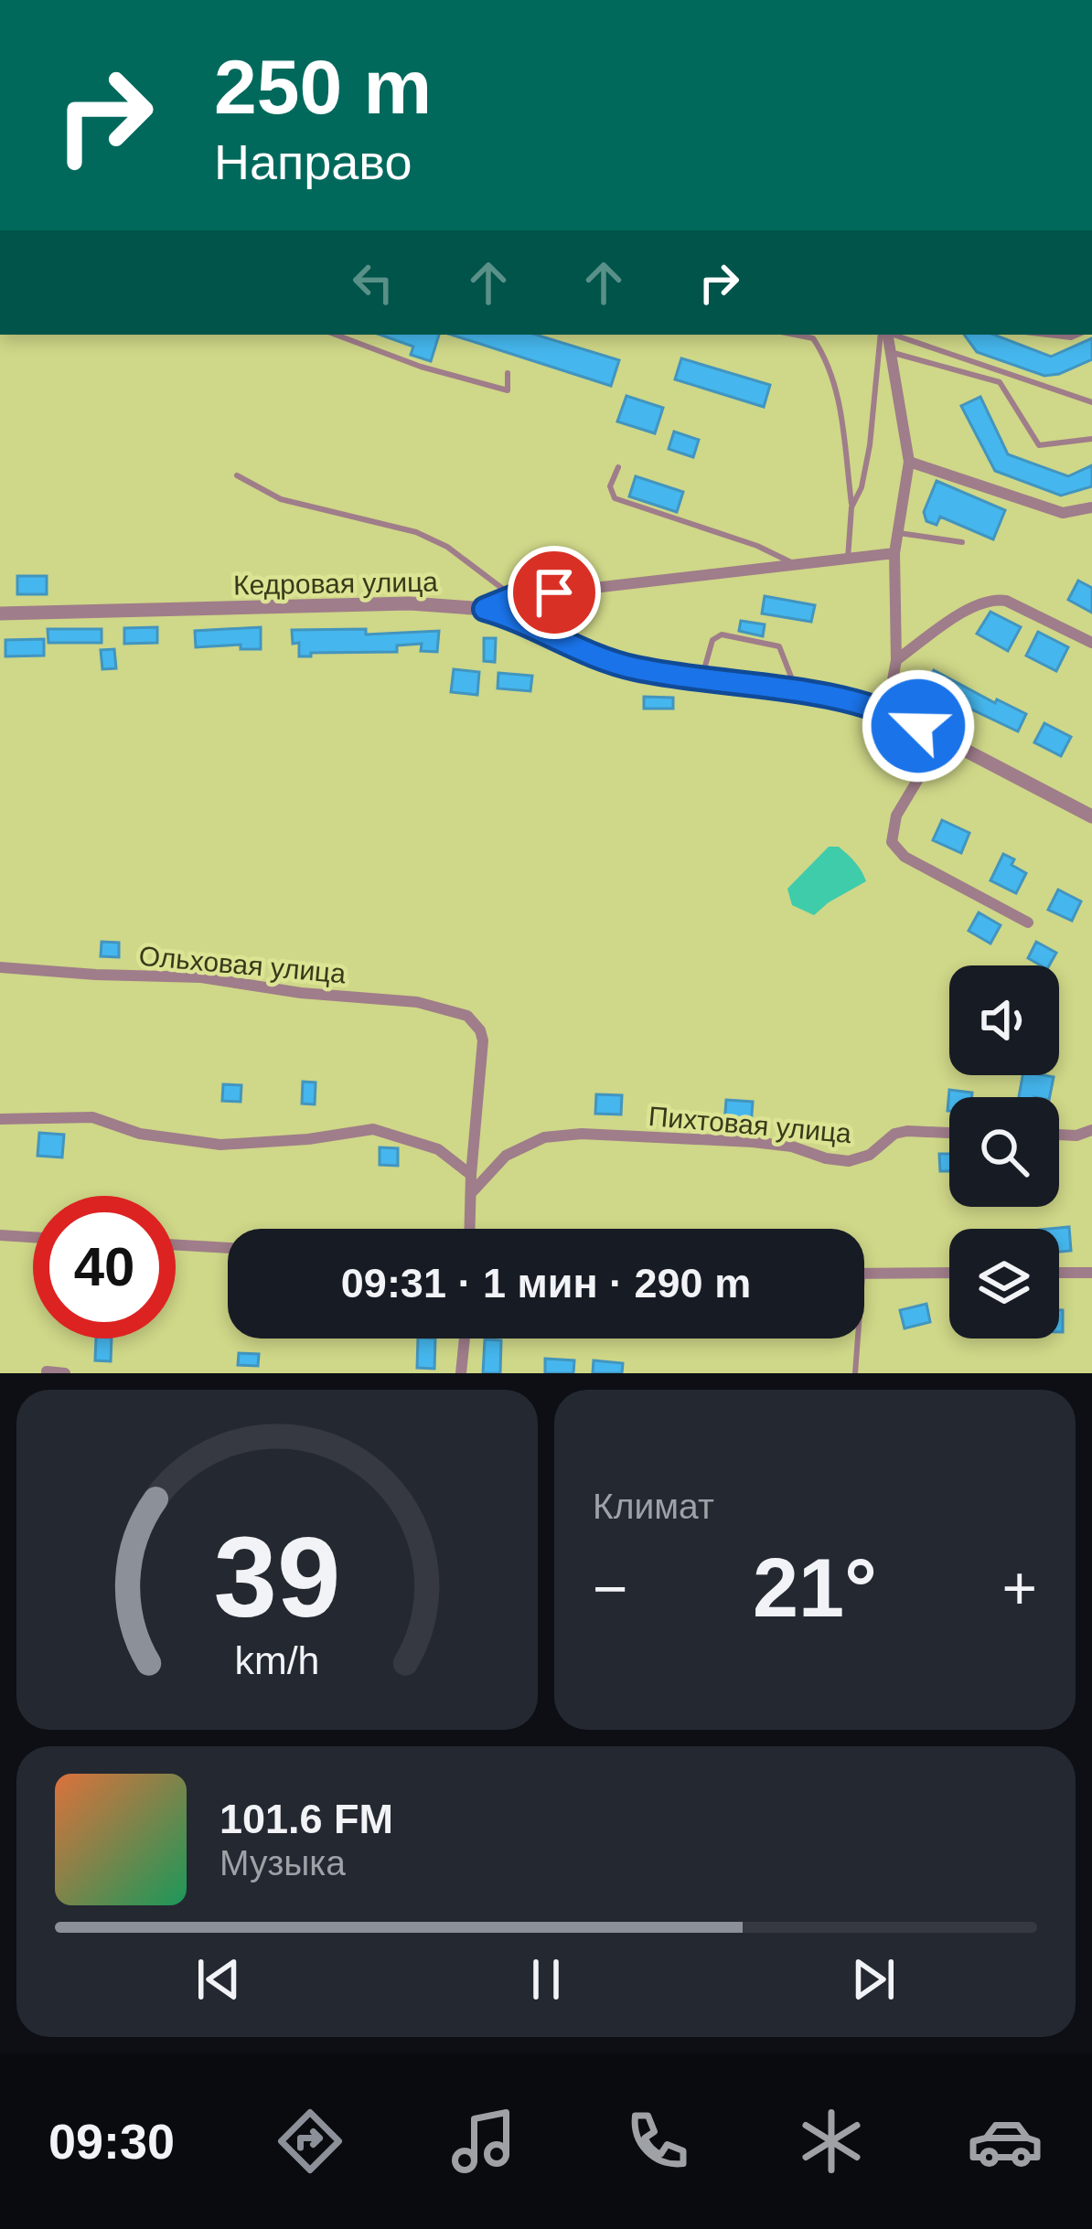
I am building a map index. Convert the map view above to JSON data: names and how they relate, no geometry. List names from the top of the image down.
{
  "streets": {
    "street": ["Кедровая улица", "Ольховая улица", "Пихтовая улица"]
  },
  "page": {
    "turn": ["250 m", "Направо"],
    "limit": "40",
    "trip": "09:31 · 1 мин · 290 m",
    "tile": "Климат",
    "heat": ["−", "21°", "+"],
    "song": ["101.6 FM", "Музыка"],
    "tabs": "09:30",
    "gauge": ["39", "km/h"]
  }
}
